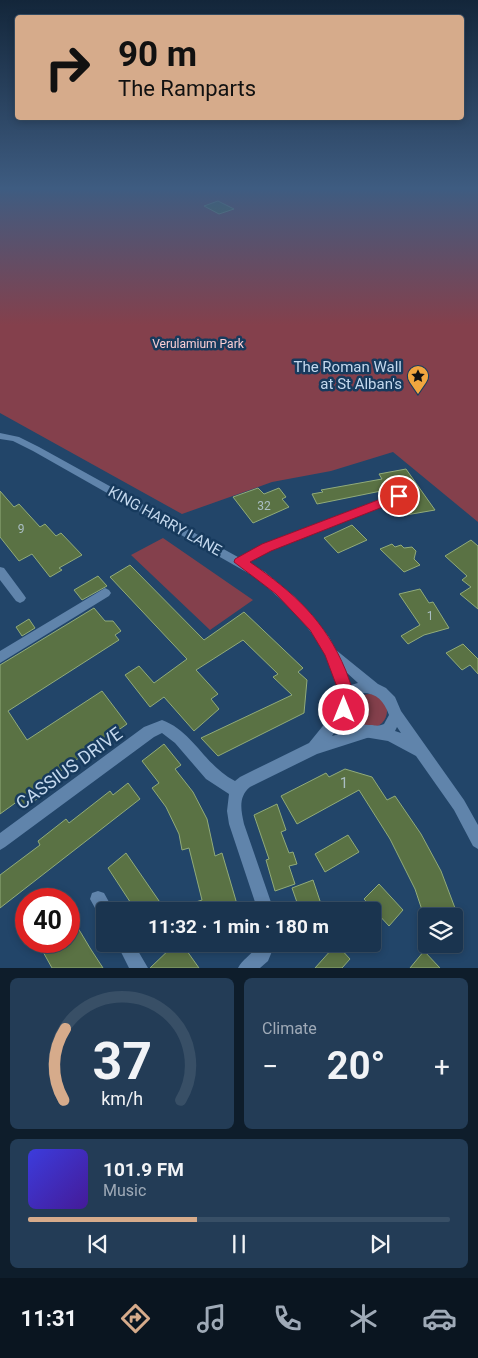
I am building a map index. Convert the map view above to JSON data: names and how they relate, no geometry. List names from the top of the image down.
{
  "streets": {
    "street": ["KING HARRY LANE", "CASSIUS DRIVE"]
  },
  "parks": ["Verulamium Park"],
  "places": {
    "place": ["The Roman Wall at St Alban's"]
  },
  "house_numbers": [
    "32",
    "9",
    "1",
    "1"
  ],
  "page": {
    "turn": ["90 m", "The Ramparts"],
    "limit": "40",
    "trip": "11:32 · 1 min · 180 m",
    "tile": "Climate",
    "heat": ["−", "20°", "+"],
    "song": ["101.9 FM", "Music"],
    "tabs": "11:31",
    "gauge": ["37", "km/h"]
  }
}
